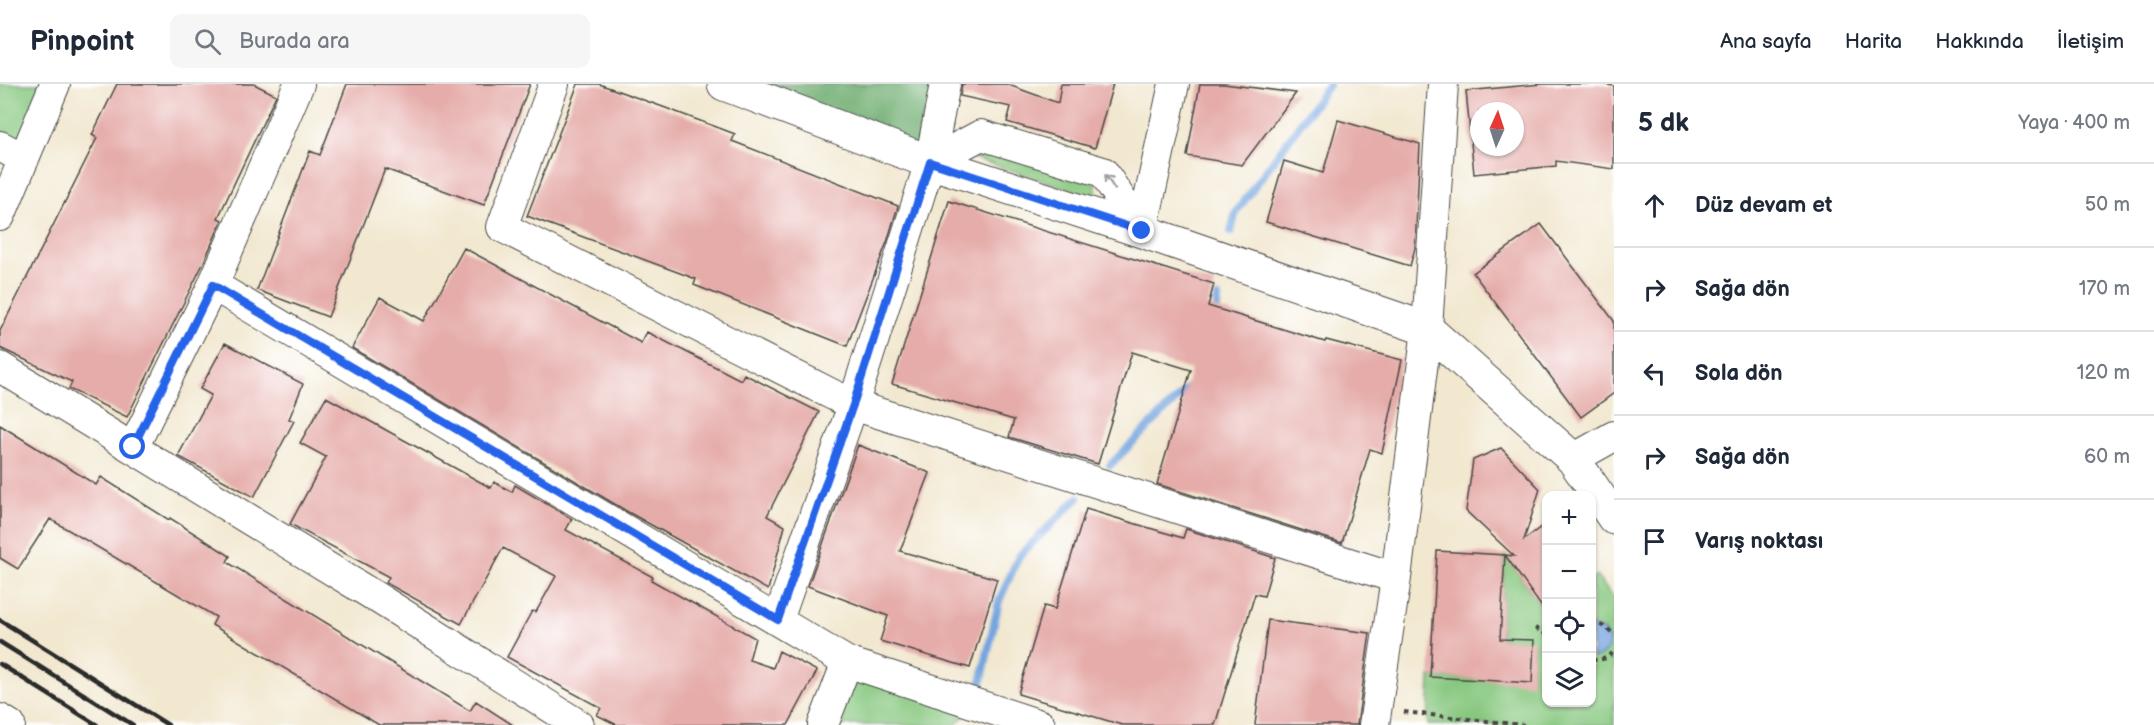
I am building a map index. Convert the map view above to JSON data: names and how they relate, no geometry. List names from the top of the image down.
{
  "north": "top",
  "page": {
    "header": "Pinpoint",
    "search": "Burada ara",
    "nav": [
      "Ana sayfa",
      "Harita",
      "Hakkında",
      "İletişim"
    ],
    "heading": ["5 dk", "Yaya · 400 m"],
    "list": [
      ["Düz devam et", "50 m"],
      ["Sağa dön", "170 m"],
      ["Sola dön", "120 m"],
      ["Sağa dön", "60 m"],
      "Varış noktası"
    ],
    "map_buttons": ["+", "−"]
  }
}
